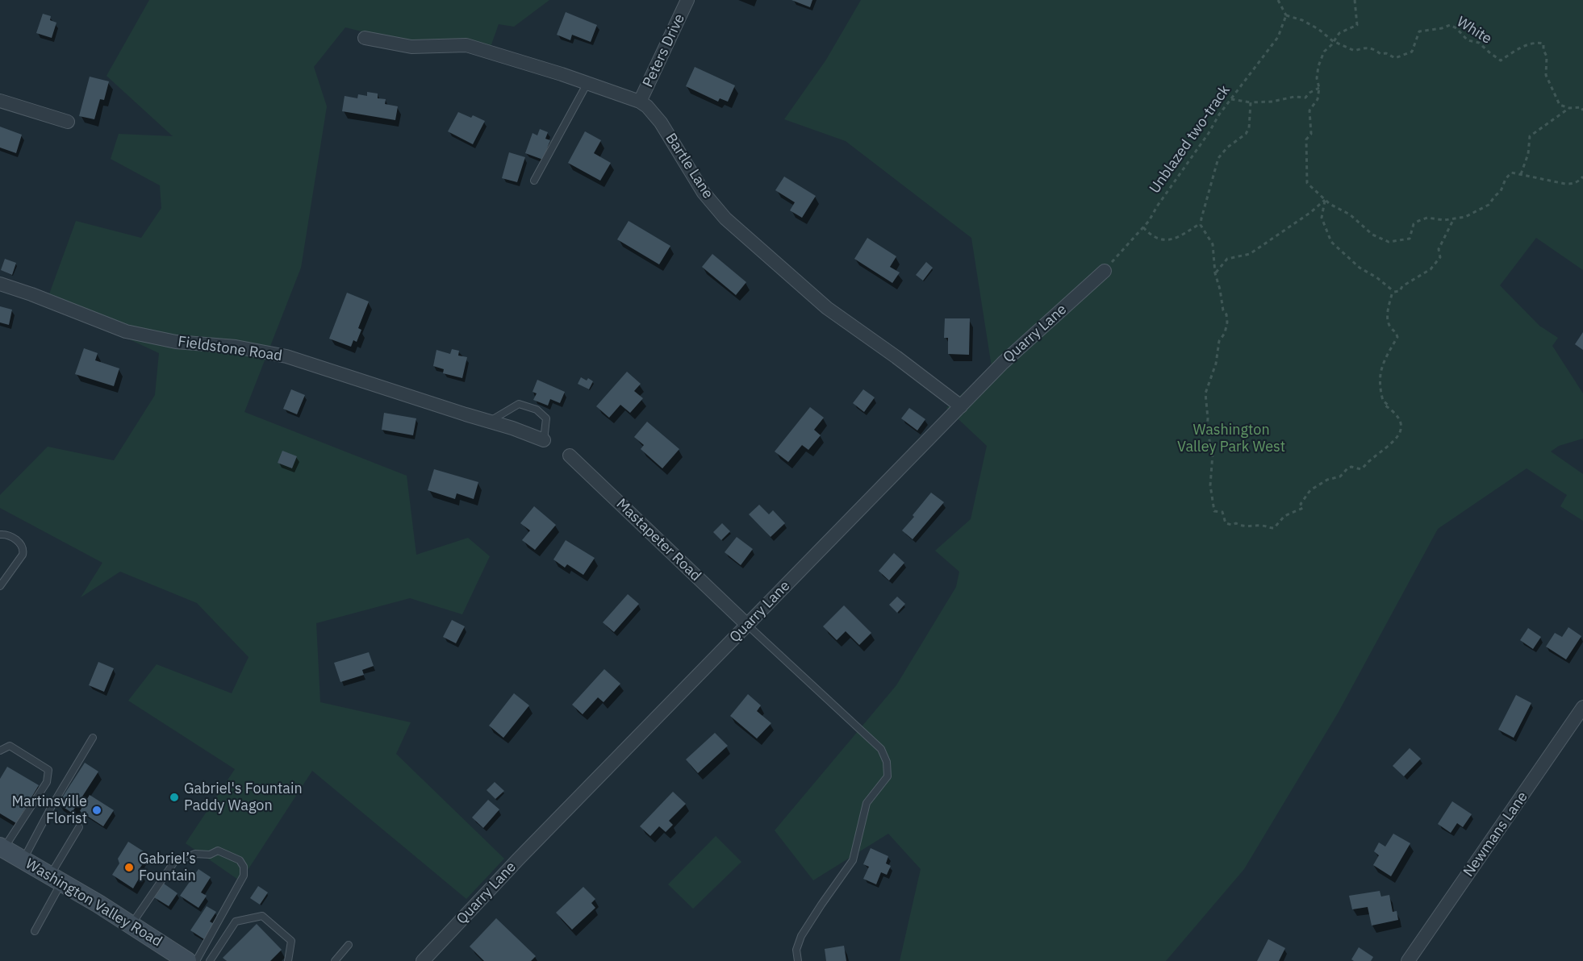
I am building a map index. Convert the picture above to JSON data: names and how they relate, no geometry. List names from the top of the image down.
{
  "streets": {
    "street": [
      "Peters Drive",
      "Bartle Lane",
      "Quarry Lane",
      "Fieldstone Road",
      "Mastapeter Road",
      "Newmans Lane",
      "Washington Valley Road"
    ],
    "path": ["White", "Unblazed two-track"]
  },
  "crossings": [
    ["Peters Drive", "Bartle Lane"],
    ["Unblazed two-track", "Quarry Lane"],
    ["Bartle Lane", "Quarry Lane"],
    ["Quarry Lane", "Mastapeter Road"]
  ],
  "parks": ["Washington Valley Park West"],
  "places": ["Gabriel's Fountain Paddy Wagon", "Martinsville Florist", "Gabriel’s Fountain"]
}
